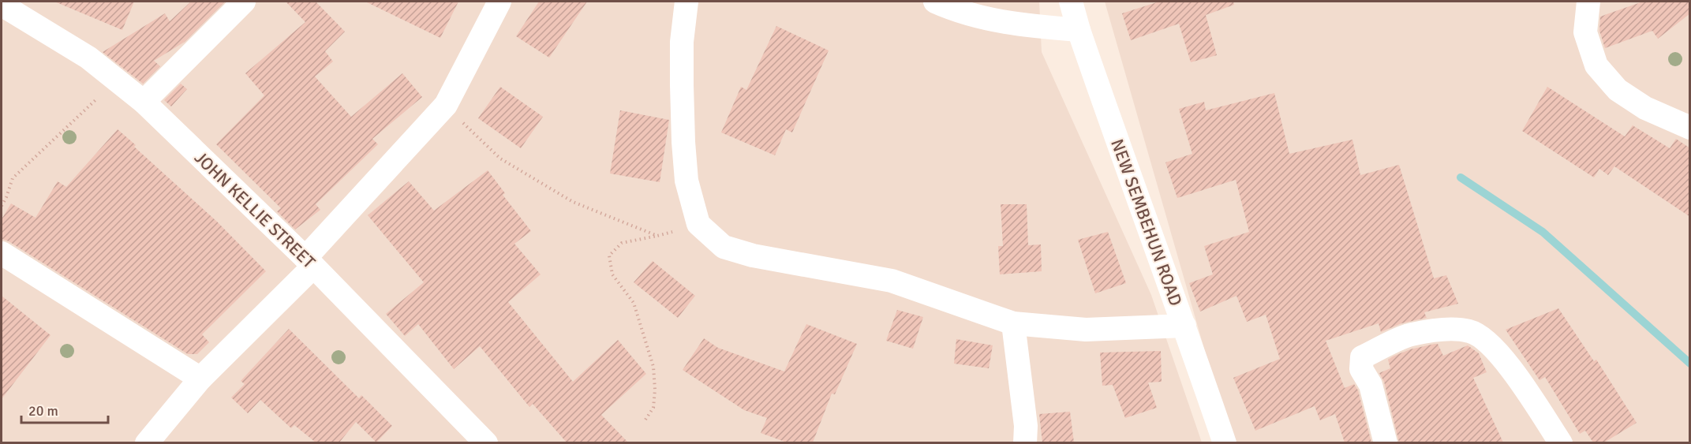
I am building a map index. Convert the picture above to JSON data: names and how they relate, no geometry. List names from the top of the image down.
{
  "streets": {
    "street": ["JOHN KELLIE STREET", "NEW SEMBEHUN ROAD"]
  },
  "scale_bar": "20 m"
}
